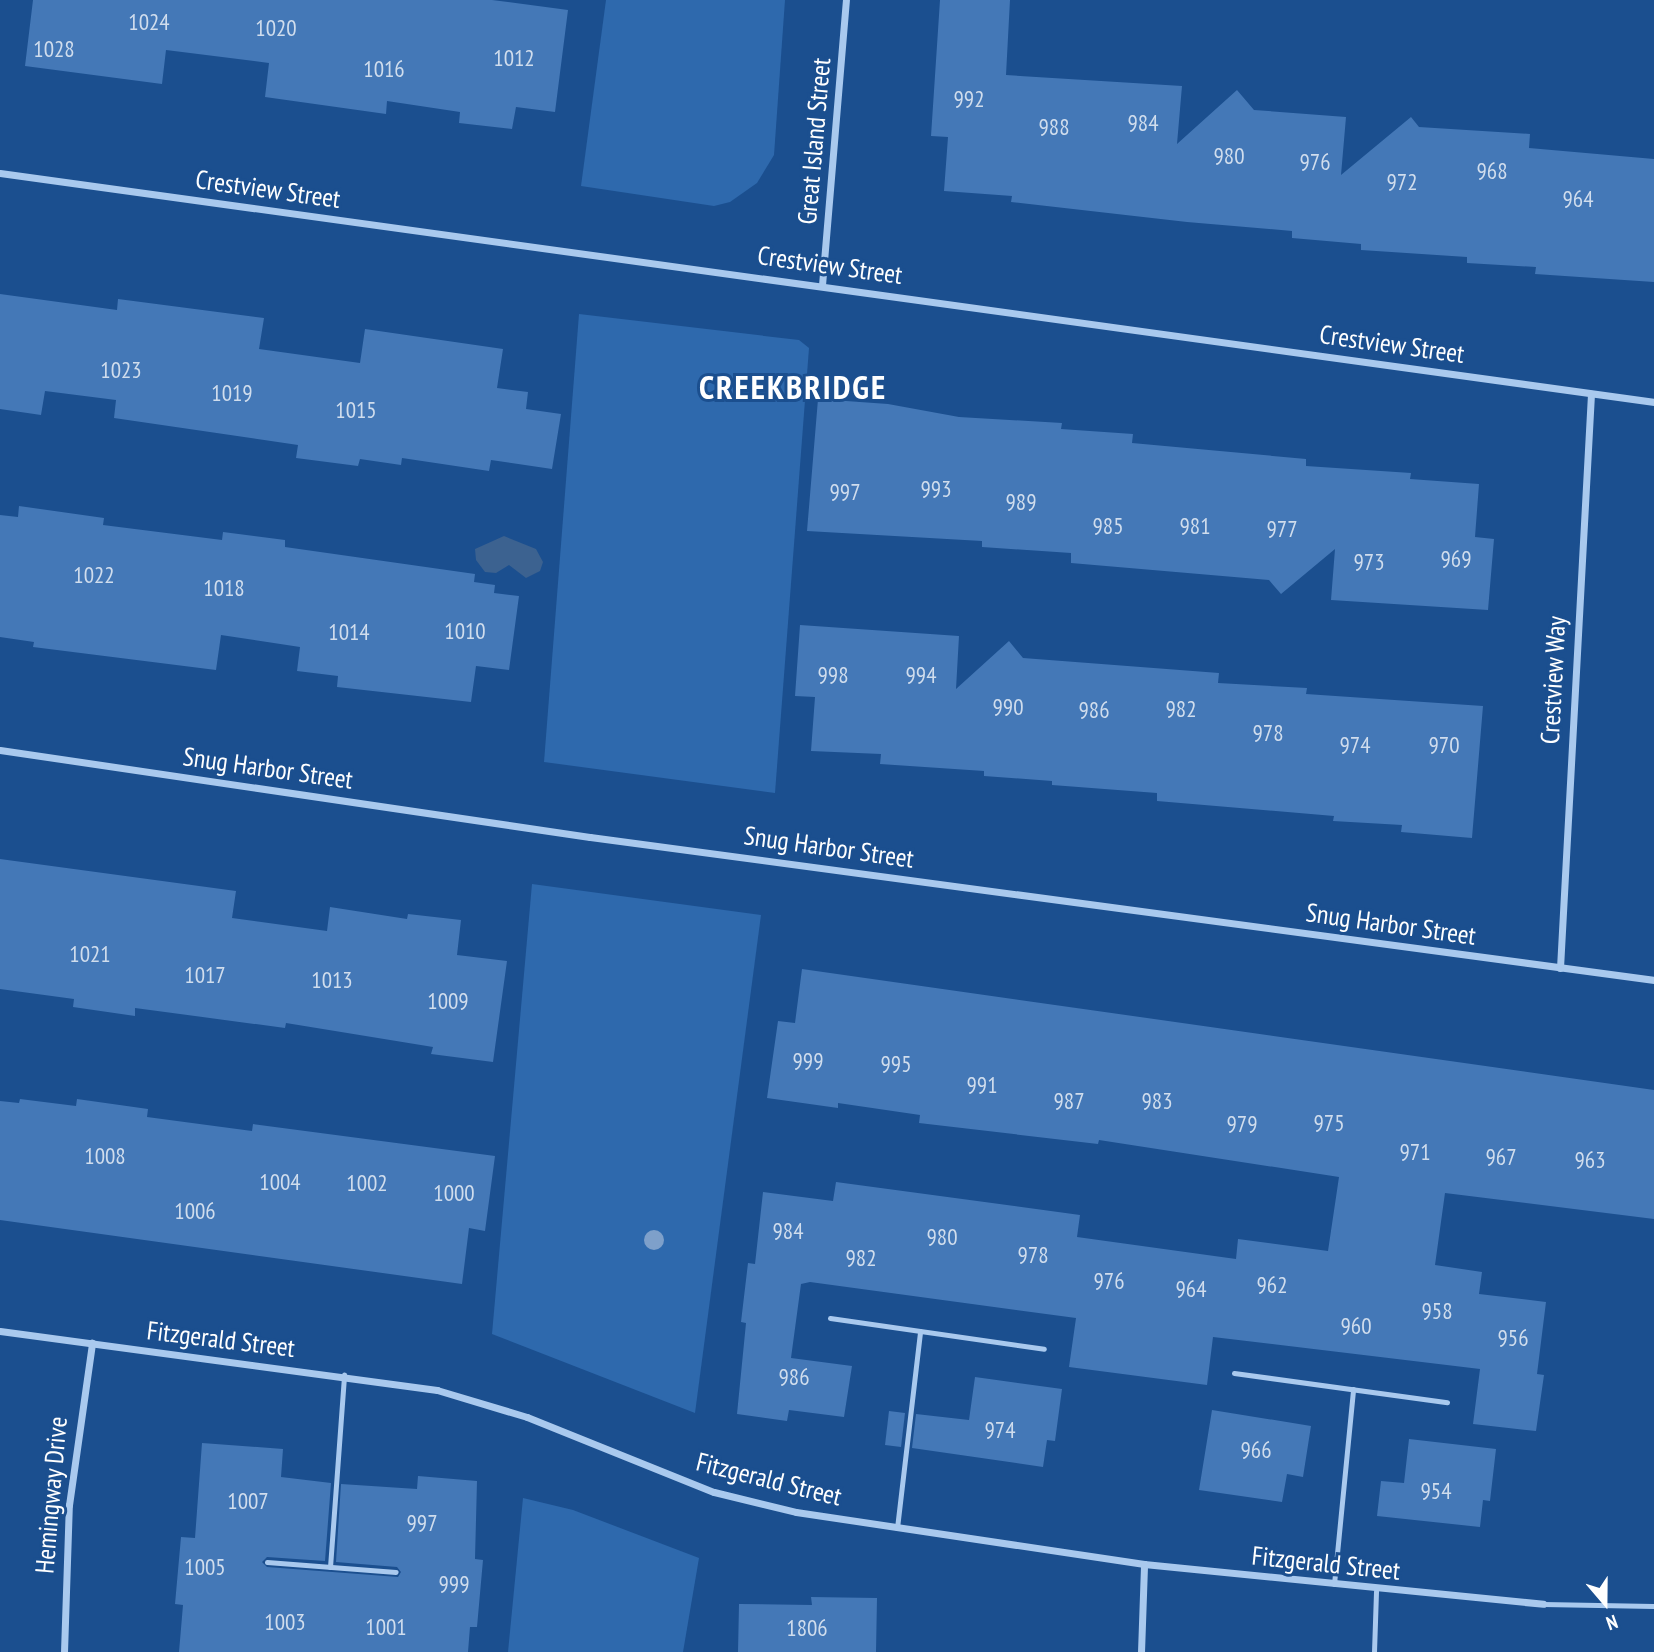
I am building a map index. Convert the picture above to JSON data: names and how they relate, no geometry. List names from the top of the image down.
{
  "streets": {
    "street": [
      "Great Island Street",
      "Crestview Street",
      "Crestview Way",
      "Snug Harbor Street",
      "Fitzgerald Street",
      "Hemingway Drive"
    ]
  },
  "crossings": [
    ["Great Island Street", "Crestview Street"],
    ["Crestview Street", "Crestview Way"],
    ["Crestview Way", "Snug Harbor Street"],
    ["Fitzgerald Street", "Hemingway Drive"]
  ],
  "districts": ["CREEKBRIDGE"],
  "house_numbers": [
    "1024",
    "1020",
    "1028",
    "1012",
    "1016",
    "992",
    "984",
    "988",
    "980",
    "976",
    "968",
    "972",
    "964",
    "1023",
    "1019",
    "1015",
    "993",
    "997",
    "989",
    "985",
    "981",
    "977",
    "969",
    "973",
    "1022",
    "1018",
    "1010",
    "1014",
    "998",
    "994",
    "990",
    "982",
    "986",
    "978",
    "974",
    "970",
    "1021",
    "1017",
    "1013",
    "1009",
    "999",
    "995",
    "991",
    "987",
    "983",
    "975",
    "979",
    "971",
    "1008",
    "967",
    "963",
    "1004",
    "1002",
    "1000",
    "1006",
    "984",
    "980",
    "978",
    "982",
    "976",
    "962",
    "964",
    "958",
    "960",
    "956",
    "986",
    "974",
    "966",
    "954",
    "1007",
    "997",
    "1005",
    "999",
    "1003",
    "1001",
    "1806"
  ],
  "north": "bottom"
}
